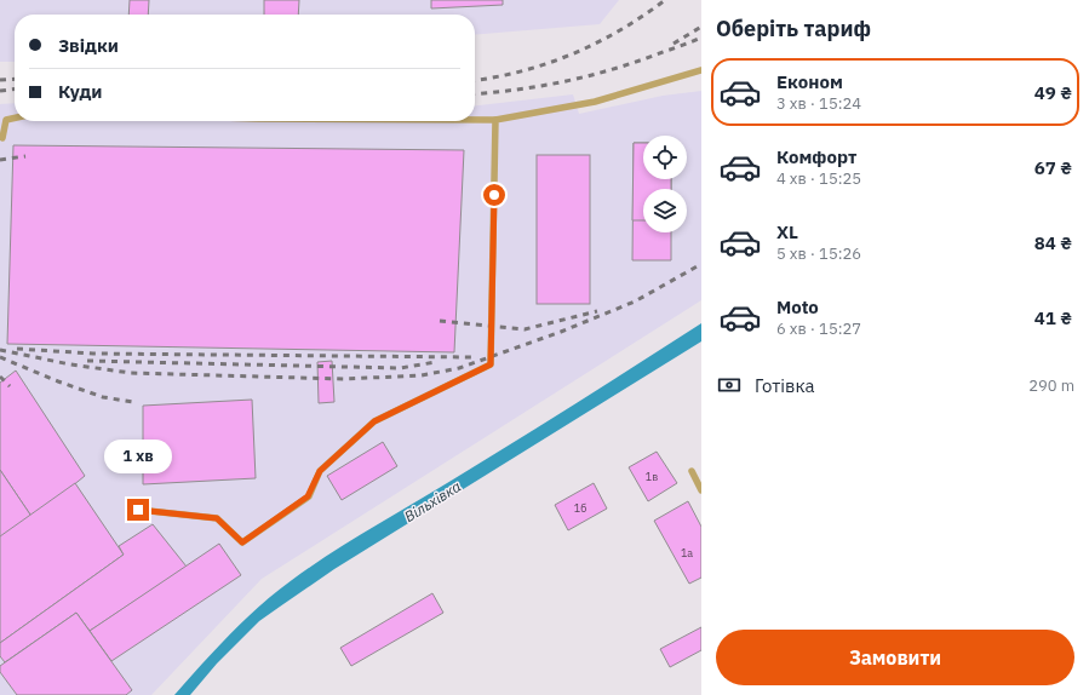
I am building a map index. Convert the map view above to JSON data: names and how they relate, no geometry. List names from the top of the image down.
{
  "water": ["Вільхівка"],
  "house_numbers": ["1в", "1б", "1а"],
  "page": {
    "heading": "Оберіть тариф",
    "banner": ["Звідки", "Куди"],
    "list": [
      {
        "name": "Економ",
        "note": "3 хв · 15:24",
        "value": "49 ₴"
      },
      {
        "name": "Комфорт",
        "note": "4 хв · 15:25",
        "value": "67 ₴"
      },
      {
        "name": "XL",
        "note": "5 хв · 15:26",
        "value": "84 ₴"
      },
      {
        "name": "Moto",
        "note": "6 хв · 15:27",
        "value": "41 ₴"
      }
    ],
    "pay": ["Готівка", "290 m"],
    "bubble": "1 хв",
    "buttons": "Замовити"
  }
}
